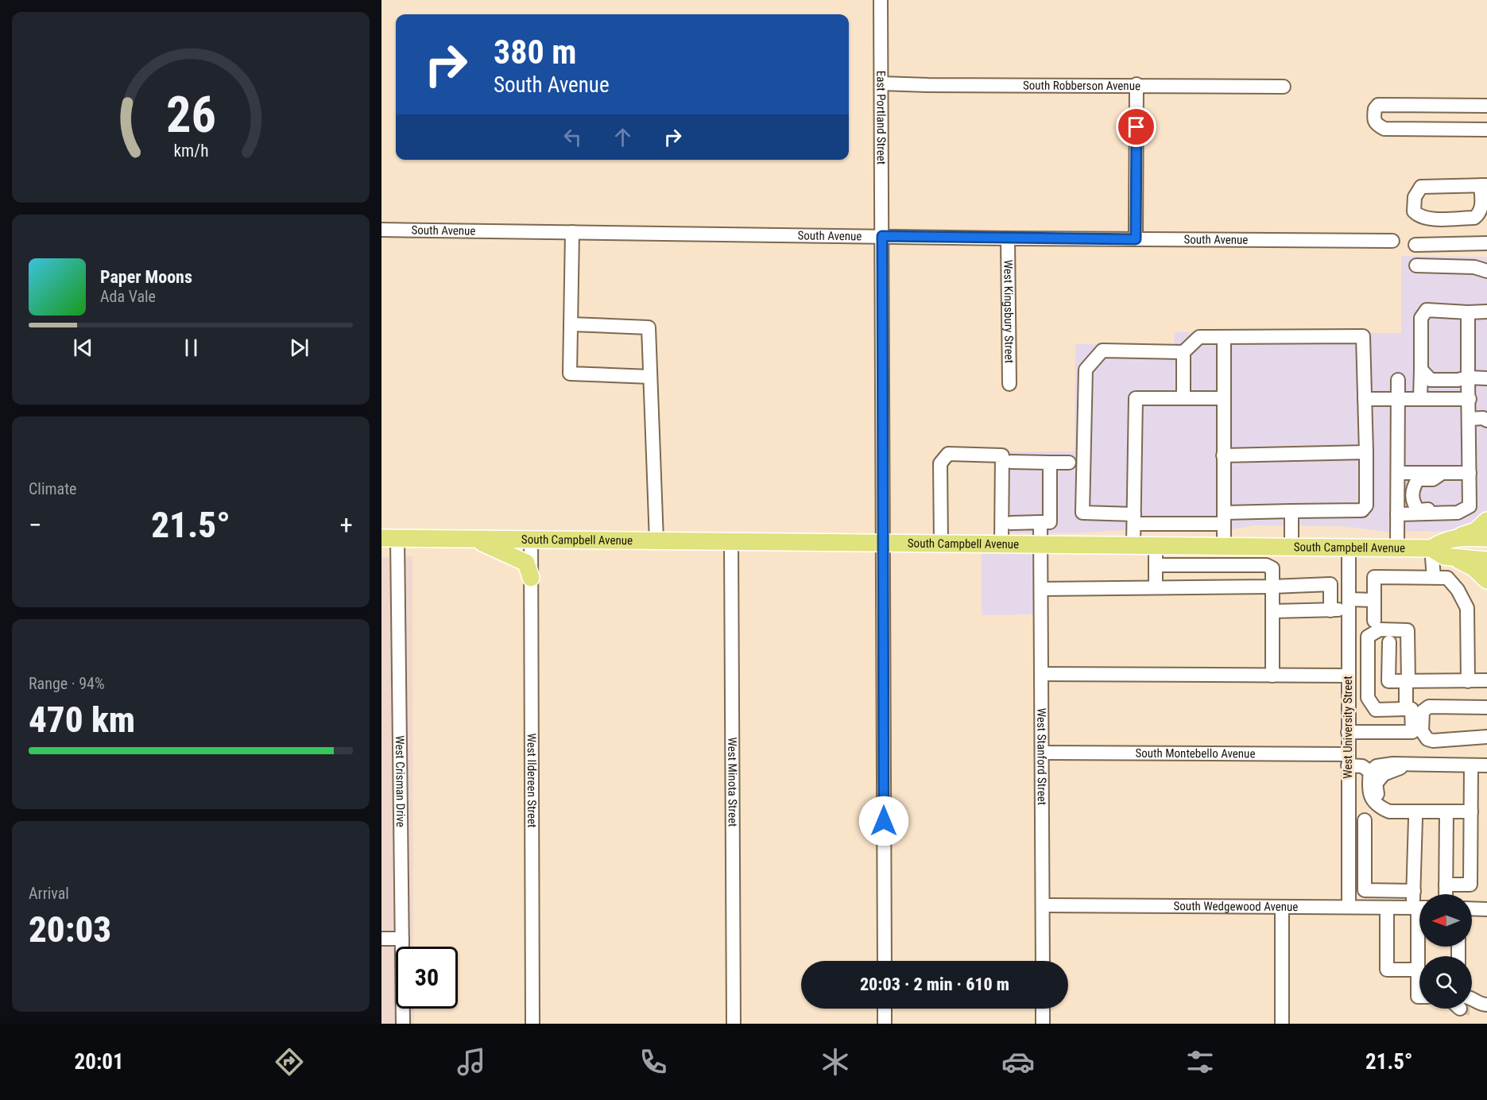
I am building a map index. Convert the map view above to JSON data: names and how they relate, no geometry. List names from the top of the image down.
{
  "streets": {
    "main road": ["South Campbell Avenue"],
    "street": [
      "South Robberson Avenue",
      "East Portland Street",
      "South Avenue",
      "West Kingsbury Street",
      "West University Street",
      "South Montebello Avenue",
      "West Stanford Street",
      "West Crisman Drive",
      "West Ildereen Street",
      "West Minota Street",
      "South Wedgewood Avenue"
    ]
  },
  "crossings": [
    ["South Robberson Avenue", "East Portland Street"],
    ["East Portland Street", "South Avenue"],
    ["East Portland Street", "South Campbell Avenue"],
    ["South Avenue", "West Kingsbury Street"],
    ["South Campbell Avenue", "West University Street"],
    ["South Campbell Avenue", "West Stanford Street"],
    ["South Campbell Avenue", "West Crisman Drive"],
    ["South Campbell Avenue", "West Ildereen Street"],
    ["South Campbell Avenue", "West Minota Street"],
    ["West University Street", "South Montebello Avenue"],
    ["West University Street", "South Wedgewood Avenue"],
    ["South Montebello Avenue", "West Stanford Street"],
    ["West Stanford Street", "South Wedgewood Avenue"]
  ],
  "north": "left",
  "page": {
    "turn": ["380 m", "South Avenue"],
    "song": ["Paper Moons", "Ada Vale"],
    "tile": [
      "Climate",
      ["Range · 94%", "470 km"],
      ["Arrival", "20:03"]
    ],
    "heat": ["−", "21.5°", "+"],
    "limit": "30",
    "trip": "20:03 · 2 min · 610 m",
    "tabs": ["20:01", "21.5°"],
    "gauge": ["26", "km/h"]
  }
}
